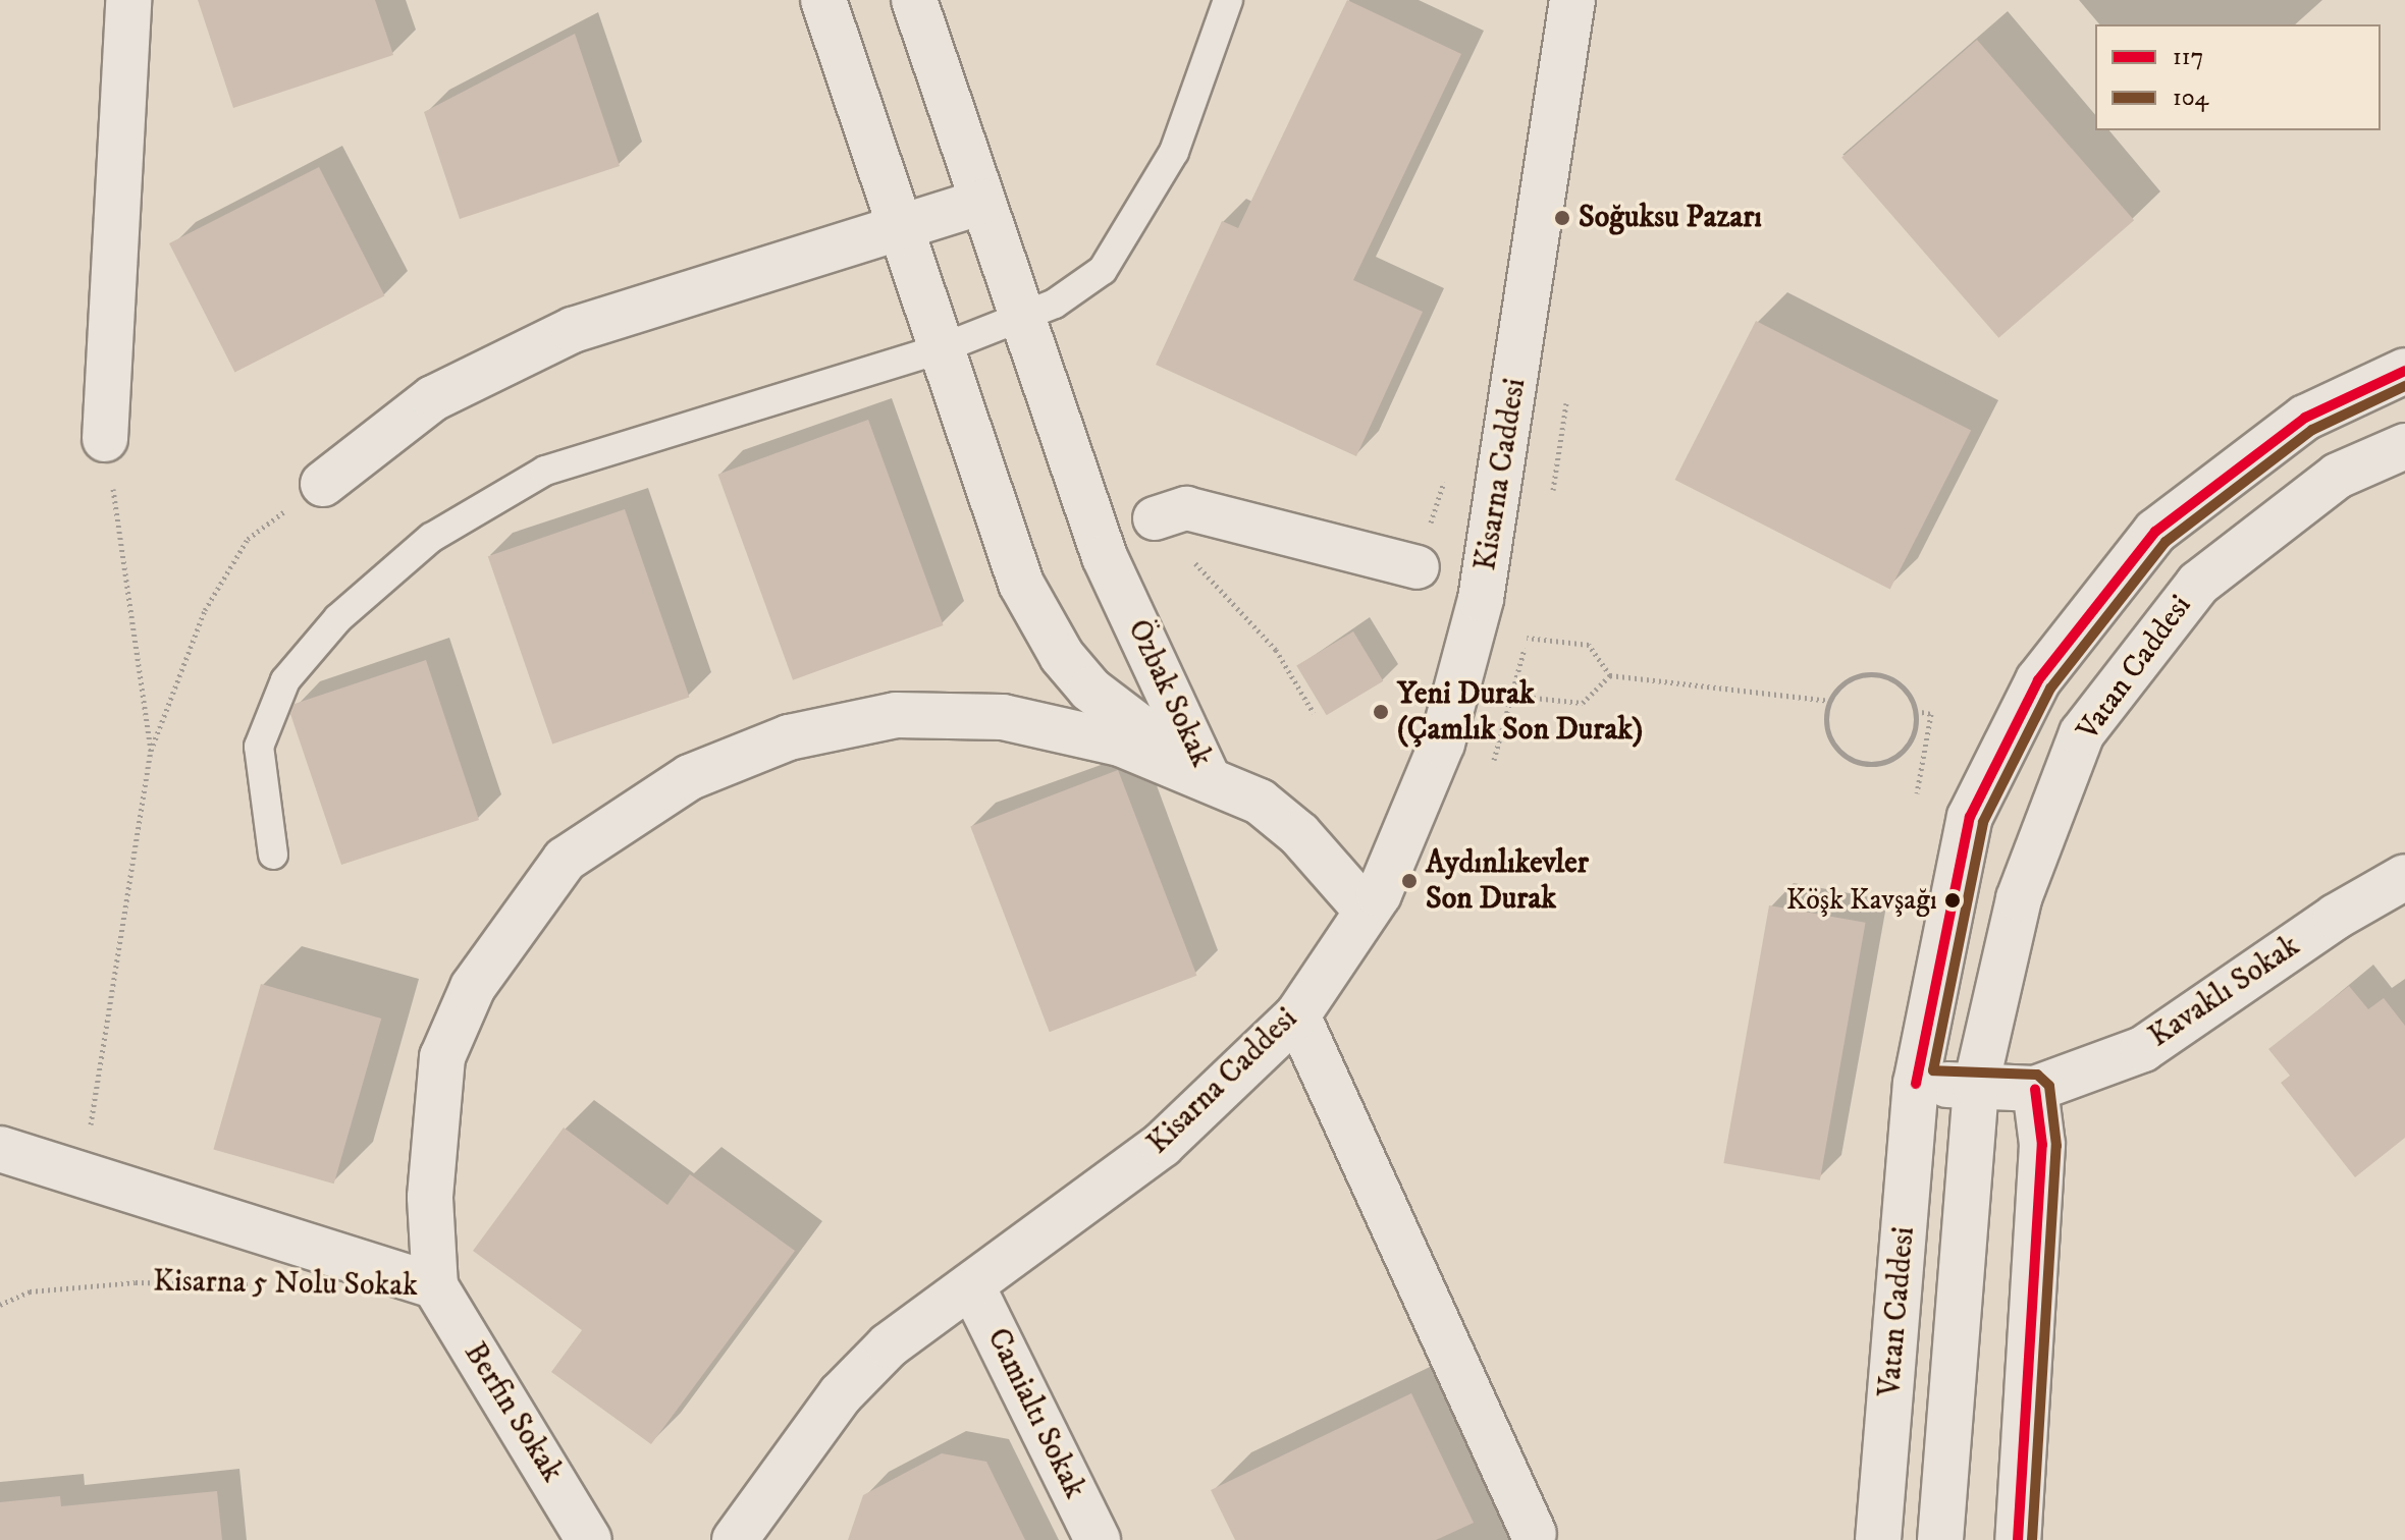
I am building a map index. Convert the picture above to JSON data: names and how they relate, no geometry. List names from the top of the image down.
{
  "streets": {
    "street": [
      "Kisarna Caddesi",
      "Vatan Caddesi",
      "Özbak Sokak",
      "Kavaklı Sokak",
      "Kisarna 5 Nolu Sokak",
      "Berfin Sokak",
      "Camialtı Sokak"
    ]
  },
  "crossings": [
    ["Kisarna Caddesi", "Kisarna 5 Nolu Sokak"],
    ["Kisarna Caddesi", "Camialtı Sokak"],
    ["Özbak Sokak", "Kisarna 5 Nolu Sokak"],
    ["Kisarna 5 Nolu Sokak", "Berfin Sokak"]
  ],
  "places": [
    "Soğuksu Pazarı",
    "Yeni Durak (Çamlık Son Durak)",
    "Aydınlıkevler Son Durak",
    "Köşk Kavşağı"
  ],
  "lines": ["transit line 117", "transit line 104"],
  "legend": ["117", "104"]
}
